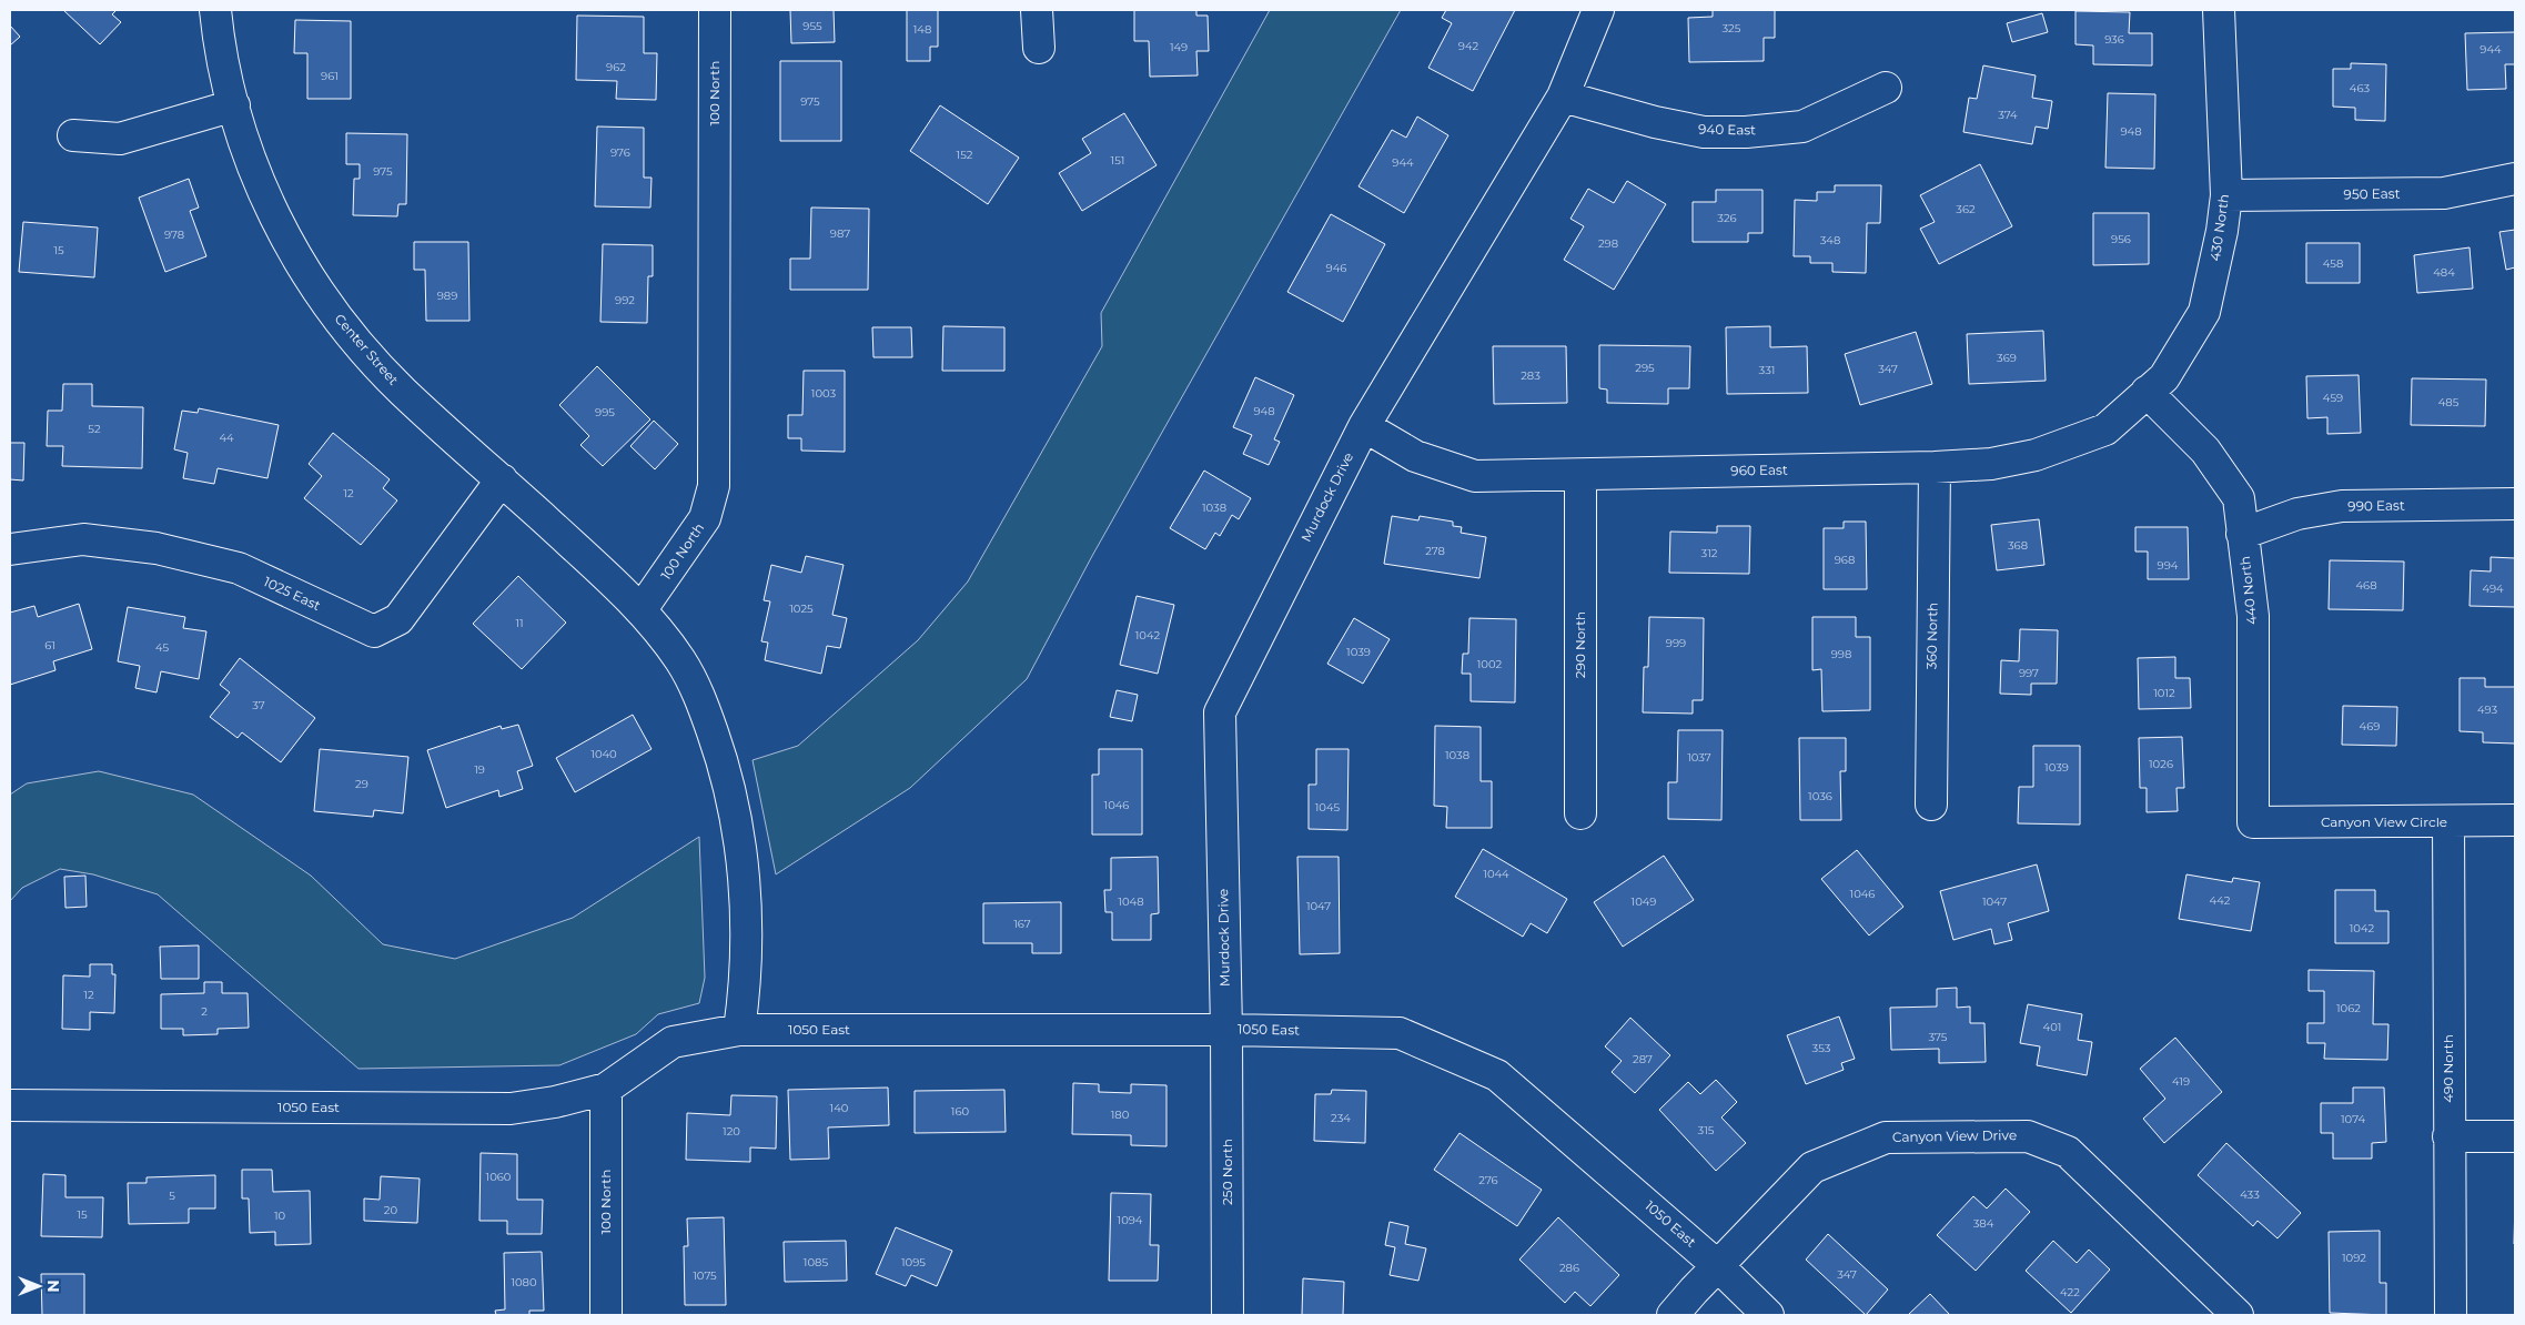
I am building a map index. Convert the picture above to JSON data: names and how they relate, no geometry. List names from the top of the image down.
{
  "streets": {
    "street": [
      "100 North",
      "940 East",
      "950 East",
      "430 North",
      "Center Street",
      "960 East",
      "Murdock Drive",
      "990 East",
      "440 North",
      "1025 East",
      "360 North",
      "290 North",
      "Canyon View Circle",
      "1050 East",
      "490 North",
      "Canyon View Drive",
      "250 North"
    ]
  },
  "crossings": [
    ["100 North", "Center Street"],
    ["100 North", "1050 East"],
    ["940 East", "Murdock Drive"],
    ["950 East", "430 North"],
    ["430 North", "960 East"],
    ["430 North", "440 North"],
    ["Center Street", "1025 East"],
    ["960 East", "Murdock Drive"],
    ["960 East", "440 North"],
    ["960 East", "360 North"],
    ["960 East", "290 North"],
    ["Murdock Drive", "1050 East"],
    ["Murdock Drive", "250 North"],
    ["990 East", "440 North"],
    ["440 North", "Canyon View Circle"],
    ["Canyon View Circle", "490 North"],
    ["1050 East", "Canyon View Drive"],
    ["1050 East", "250 North"]
  ],
  "house_numbers": [
    "955",
    "325",
    "148",
    "936",
    "942",
    "149",
    "944",
    "962",
    "961",
    "463",
    "975",
    "374",
    "948",
    "976",
    "152",
    "151",
    "944",
    "975",
    "362",
    "326",
    "987",
    "978",
    "956",
    "348",
    "298",
    "15",
    "458",
    "946",
    "484",
    "989",
    "992",
    "369",
    "295",
    "347",
    "331",
    "283",
    "1003",
    "459",
    "485",
    "948",
    "995",
    "52",
    "44",
    "12",
    "1038",
    "368",
    "278",
    "312",
    "968",
    "994",
    "468",
    "494",
    "1025",
    "11",
    "1042",
    "999",
    "61",
    "45",
    "1039",
    "998",
    "1002",
    "997",
    "1012",
    "37",
    "493",
    "469",
    "1040",
    "1038",
    "1037",
    "1026",
    "1039",
    "19",
    "29",
    "1036",
    "1046",
    "1045",
    "1044",
    "1046",
    "442",
    "1048",
    "1049",
    "1047",
    "1047",
    "167",
    "1042",
    "12",
    "1062",
    "2",
    "401",
    "375",
    "353",
    "287",
    "419",
    "140",
    "160",
    "180",
    "234",
    "1074",
    "315",
    "120",
    "1060",
    "276",
    "433",
    "5",
    "20",
    "15",
    "10",
    "1094",
    "384",
    "1092",
    "1085",
    "1095",
    "286",
    "347",
    "1075",
    "1080",
    "422"
  ],
  "north": "right"
}
